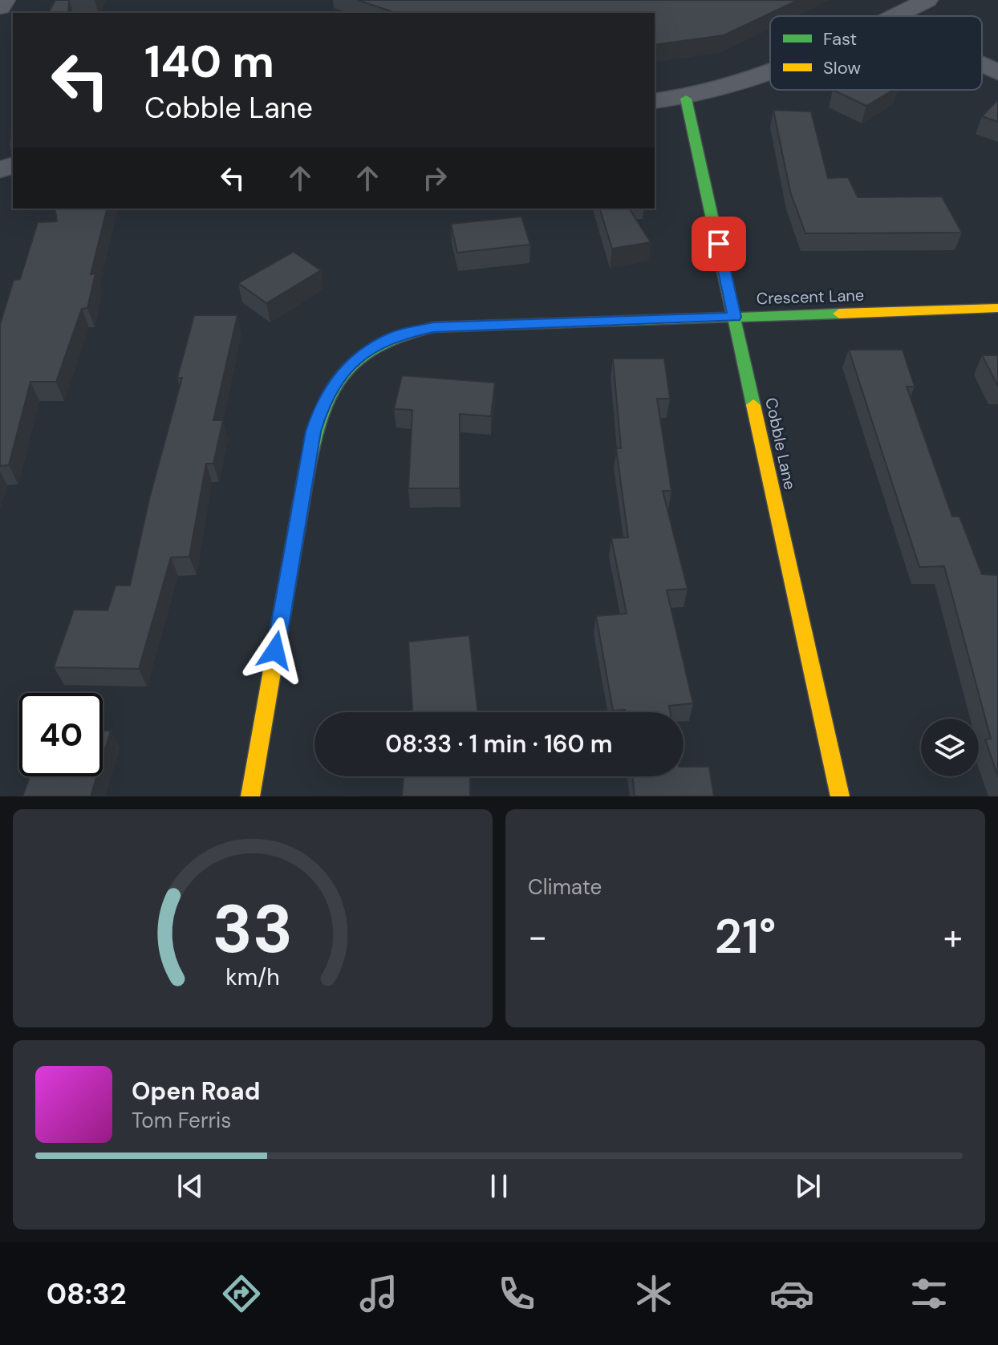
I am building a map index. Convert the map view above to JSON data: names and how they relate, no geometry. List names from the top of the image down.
{
  "streets": {
    "street": ["Crescent Lane", "Cobble Lane"]
  },
  "crossings": [
    ["Crescent Lane", "Cobble Lane"]
  ],
  "legend": ["Fast", "Slow"],
  "page": {
    "turn": ["140 m", "Cobble Lane"],
    "limit": "40",
    "trip": "08:33 · 1 min · 160 m",
    "tile": "Climate",
    "heat": ["−", "21°", "+"],
    "song": ["Open Road", "Tom Ferris"],
    "tabs": "08:32",
    "gauge": ["33", "km/h"]
  }
}
